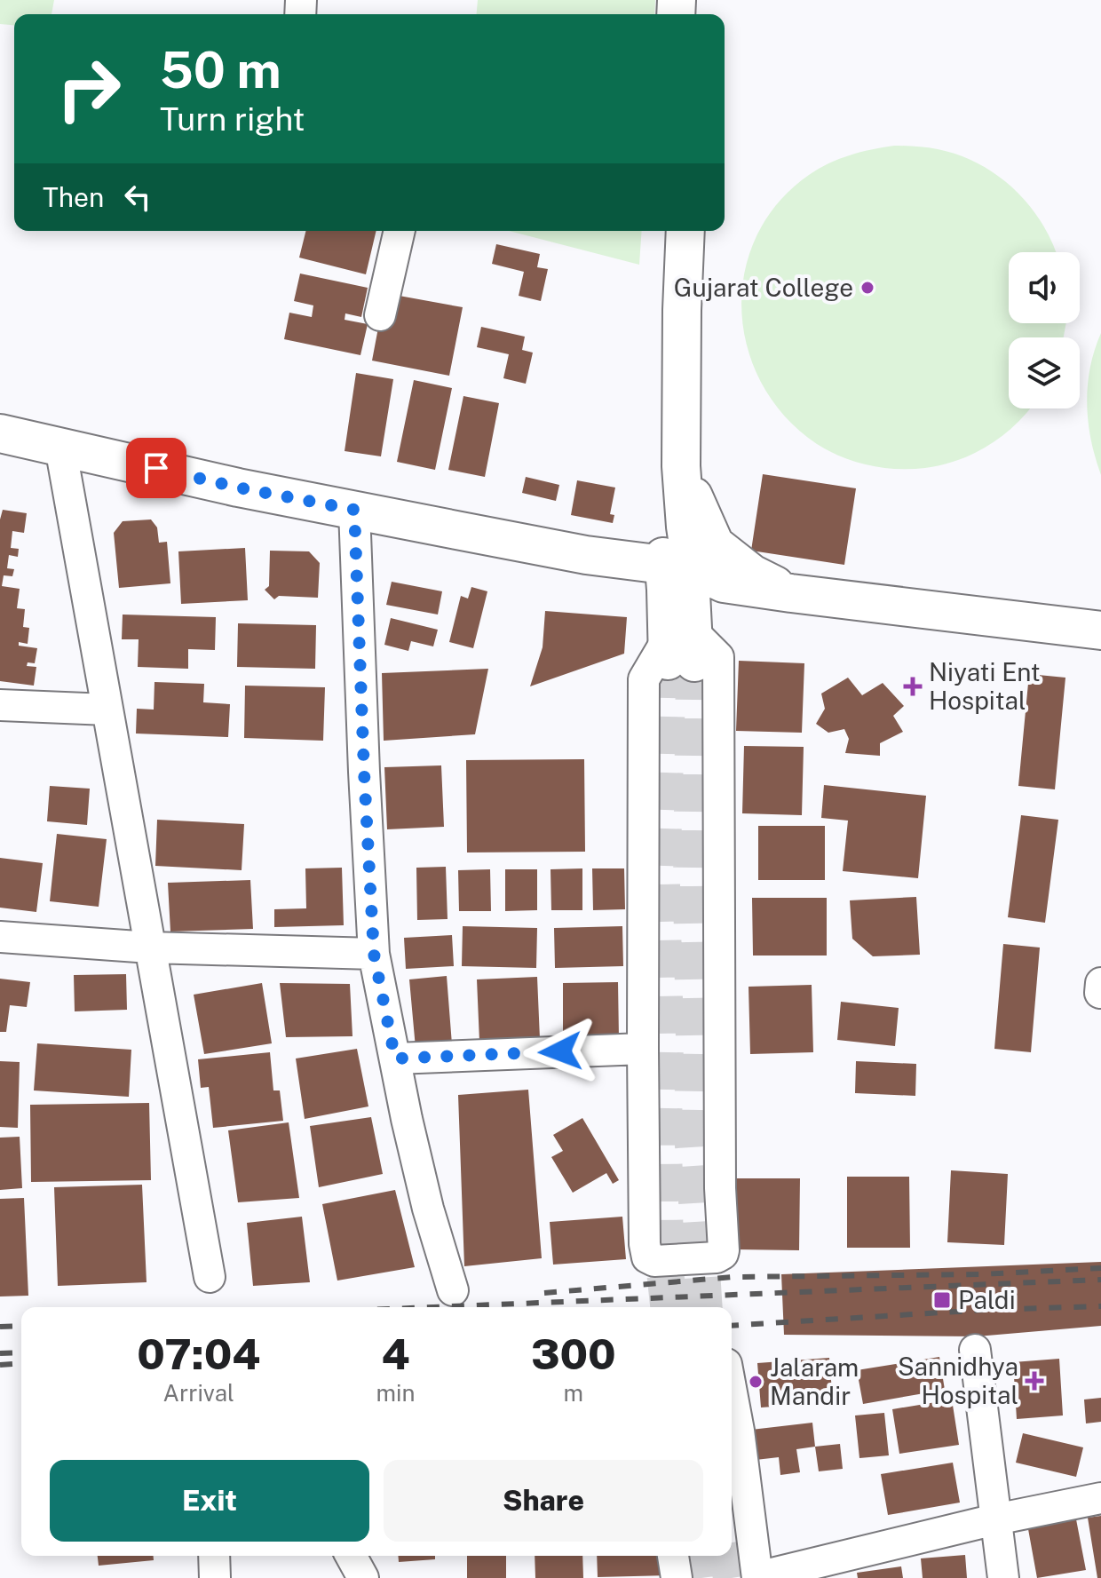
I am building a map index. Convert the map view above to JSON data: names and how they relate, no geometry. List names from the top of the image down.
{
  "places": {
    "other": ["Gujarat College", "Jalaram Mandir"],
    "health": ["Niyati Ent Hospital", "Sannidhya Hospital"],
    "transit": ["Paldi"]
  },
  "page": {
    "turn": ["50 m", "Turn right"],
    "then": "Then",
    "eta": [
      "07:04",
      "Arrival",
      "4",
      "min",
      "300",
      "m"
    ],
    "buttons": ["Exit", "Share"]
  }
}
